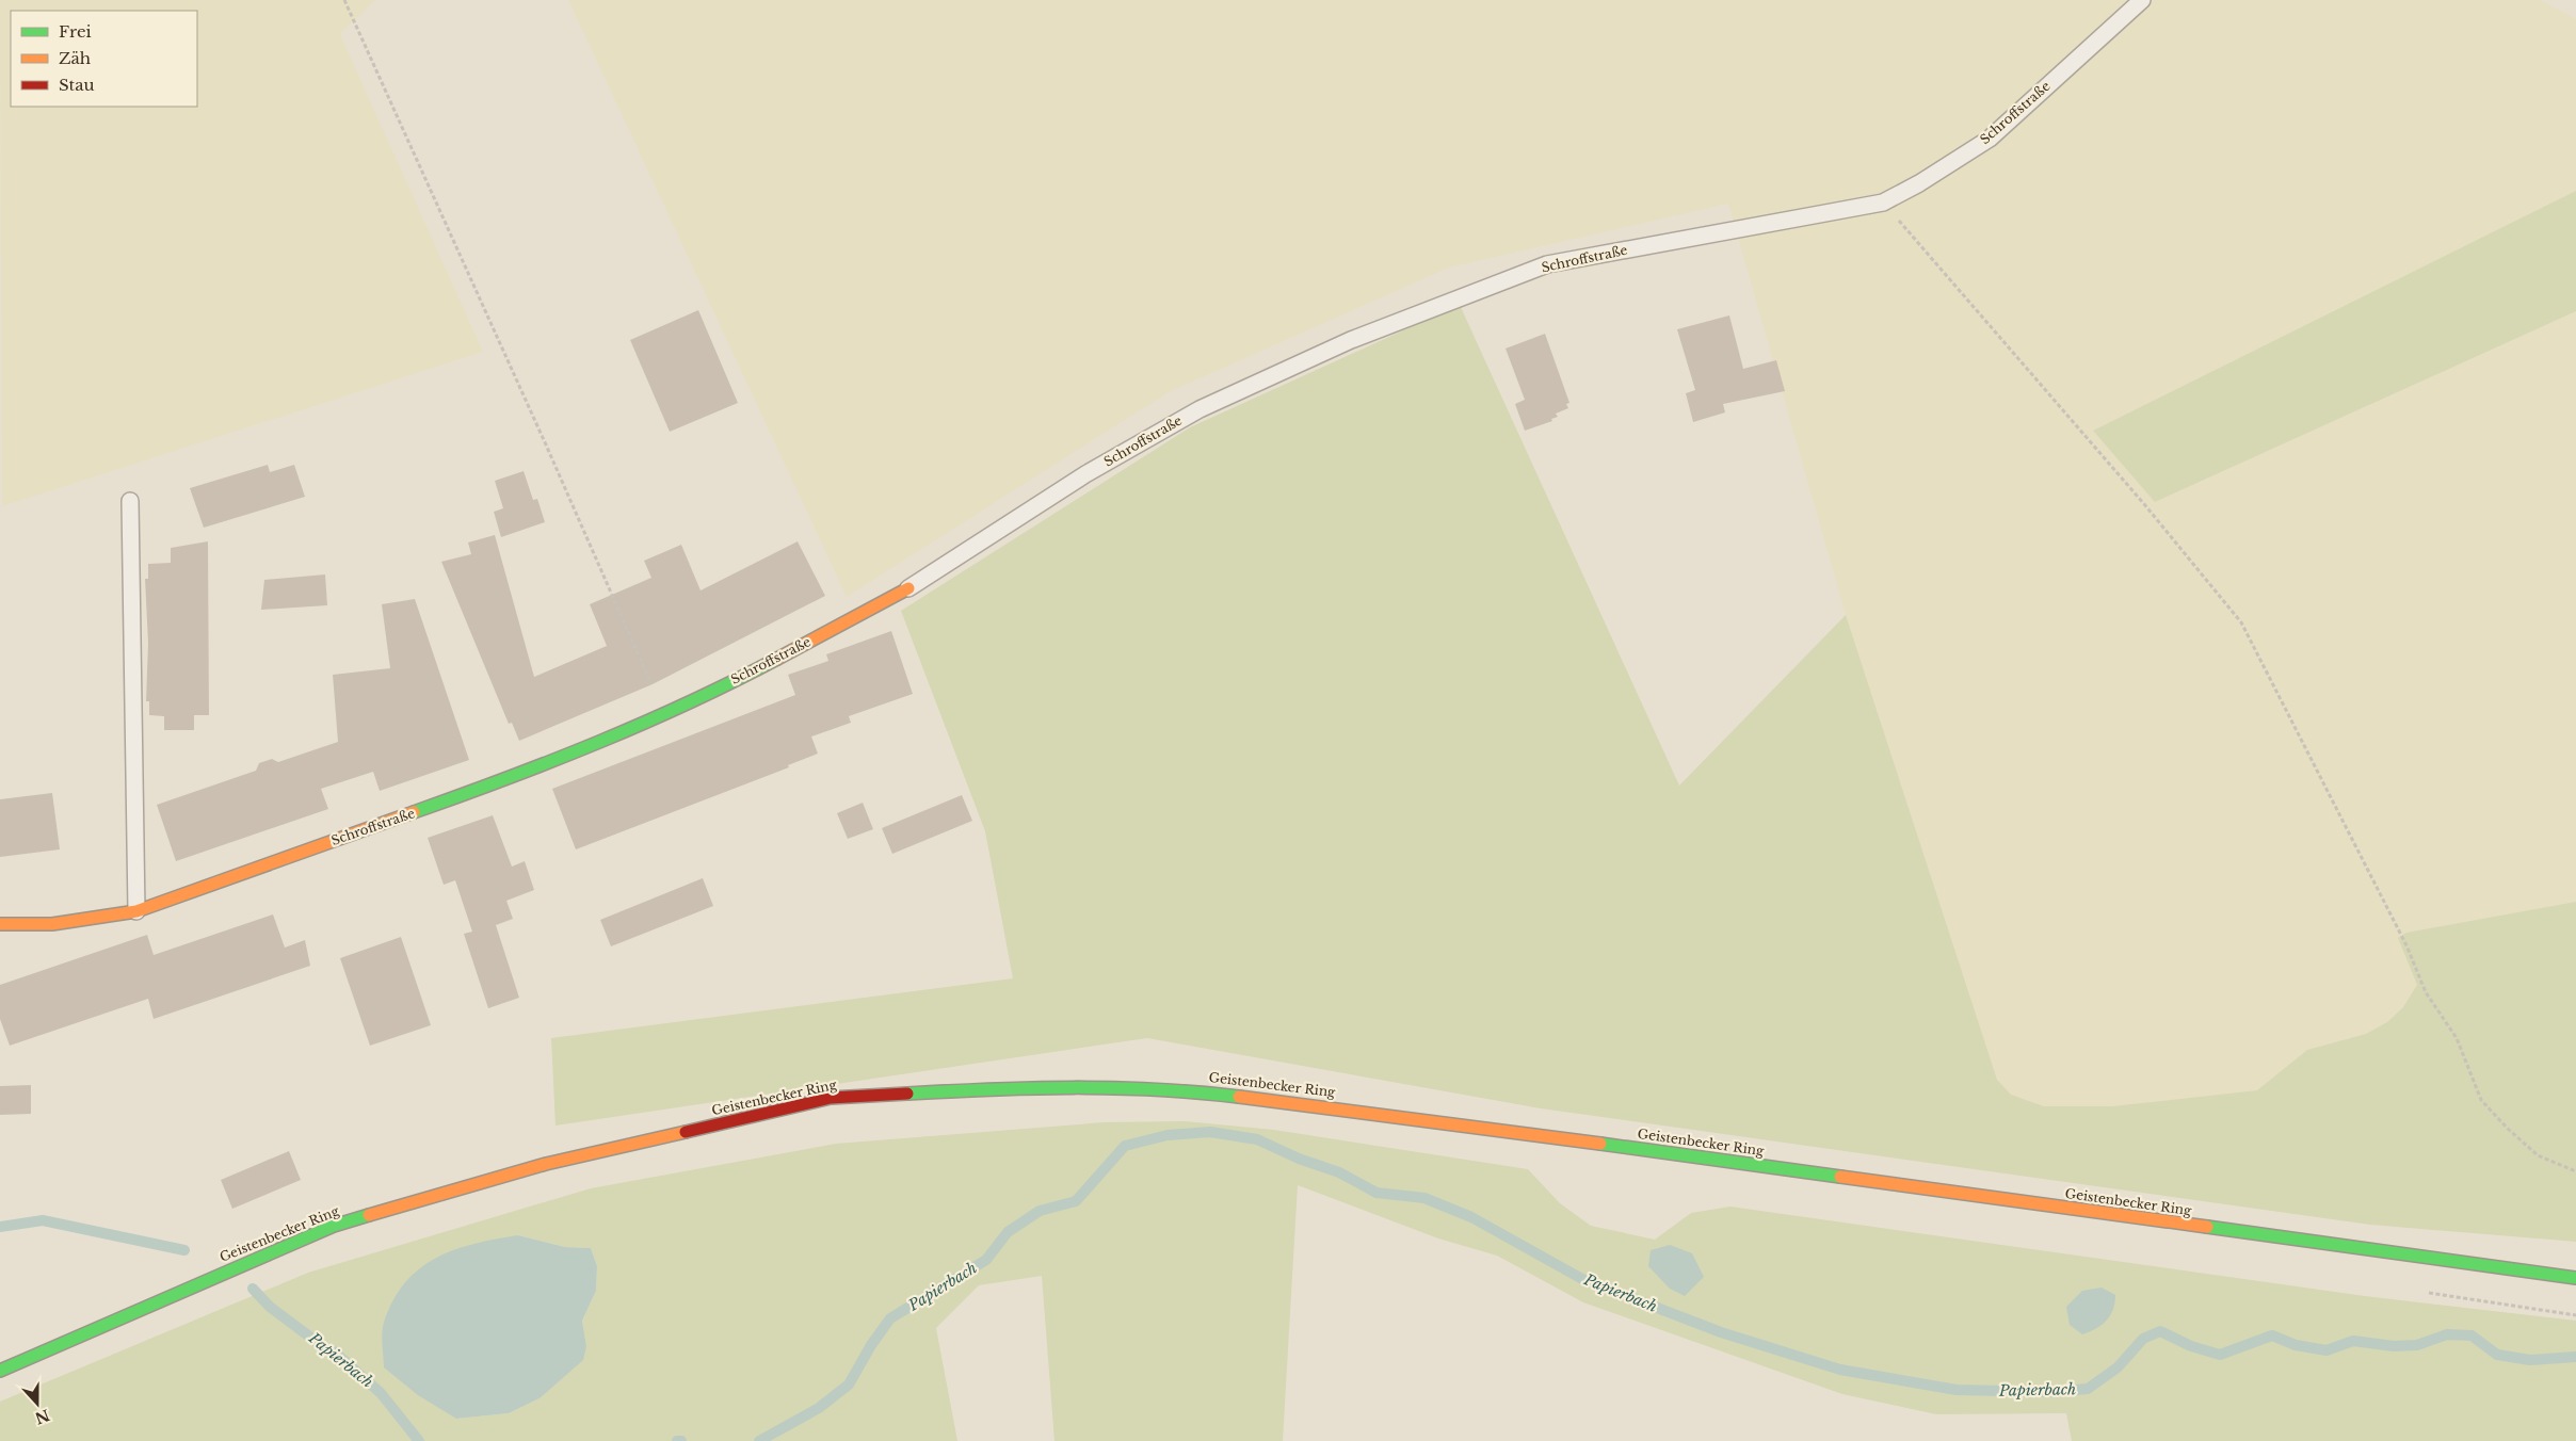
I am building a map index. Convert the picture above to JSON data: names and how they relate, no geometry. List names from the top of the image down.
{
  "streets": {
    "main road": ["Schroffstraße", "Geistenbecker Ring"]
  },
  "water": ["Papierbach"],
  "legend": ["Frei", "Zäh", "Stau"],
  "north": "bottom"
}
